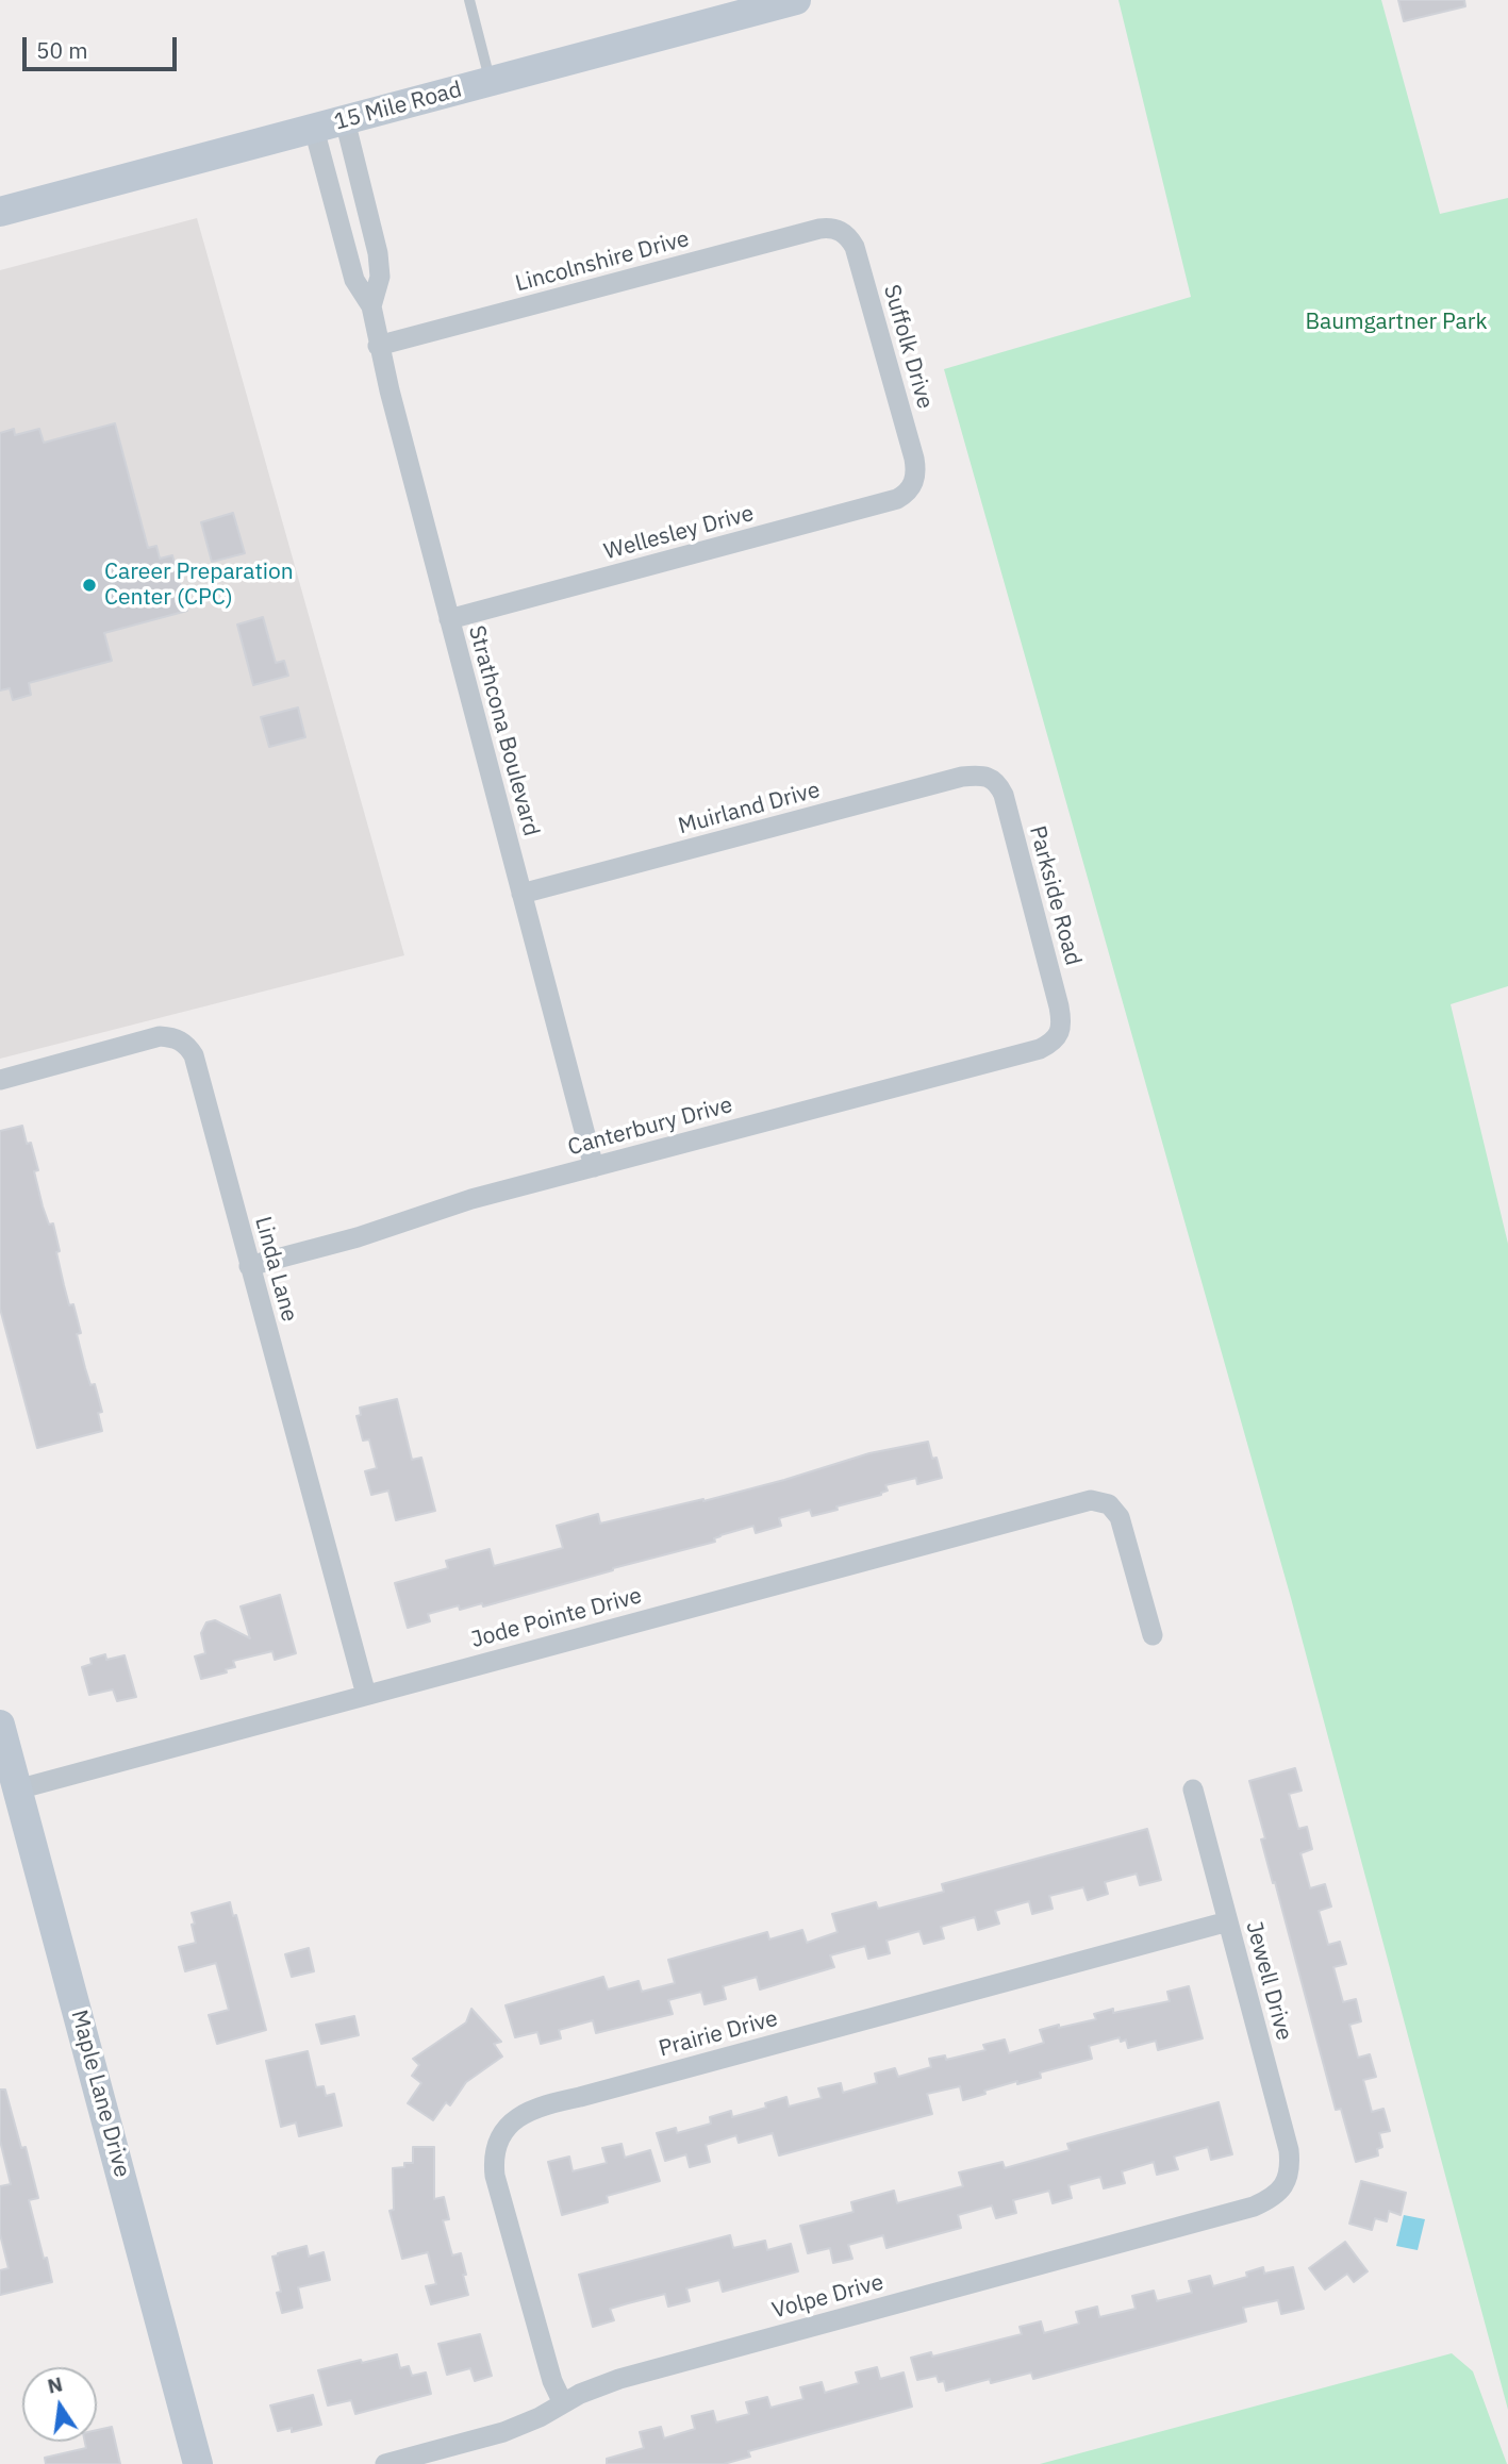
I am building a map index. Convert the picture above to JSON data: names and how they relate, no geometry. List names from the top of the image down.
{
  "streets": {
    "main road": ["15 Mile Road", "Maple Lane Drive"],
    "street": [
      "Lincolnshire Drive",
      "Suffolk Drive",
      "Wellesley Drive",
      "Strathcona Boulevard",
      "Muirland Drive",
      "Parkside Road",
      "Canterbury Drive",
      "Linda Lane",
      "Jode Pointe Drive",
      "Jewell Drive",
      "Prairie Drive",
      "Volpe Drive"
    ]
  },
  "crossings": [
    ["15 Mile Road", "Strathcona Boulevard"],
    ["Lincolnshire Drive", "Suffolk Drive"],
    ["Lincolnshire Drive", "Strathcona Boulevard"],
    ["Suffolk Drive", "Wellesley Drive"],
    ["Wellesley Drive", "Strathcona Boulevard"],
    ["Strathcona Boulevard", "Muirland Drive"],
    ["Strathcona Boulevard", "Canterbury Drive"],
    ["Muirland Drive", "Parkside Road"],
    ["Parkside Road", "Canterbury Drive"],
    ["Canterbury Drive", "Linda Lane"],
    ["Linda Lane", "Jode Pointe Drive"],
    ["Jode Pointe Drive", "Maple Lane Drive"],
    ["Jewell Drive", "Prairie Drive"],
    ["Jewell Drive", "Volpe Drive"],
    ["Prairie Drive", "Volpe Drive"]
  ],
  "parks": ["Baumgartner Park"],
  "places": ["Career Preparation Center (CPC)"],
  "scale_bar": "50 m",
  "north": "top"
}
